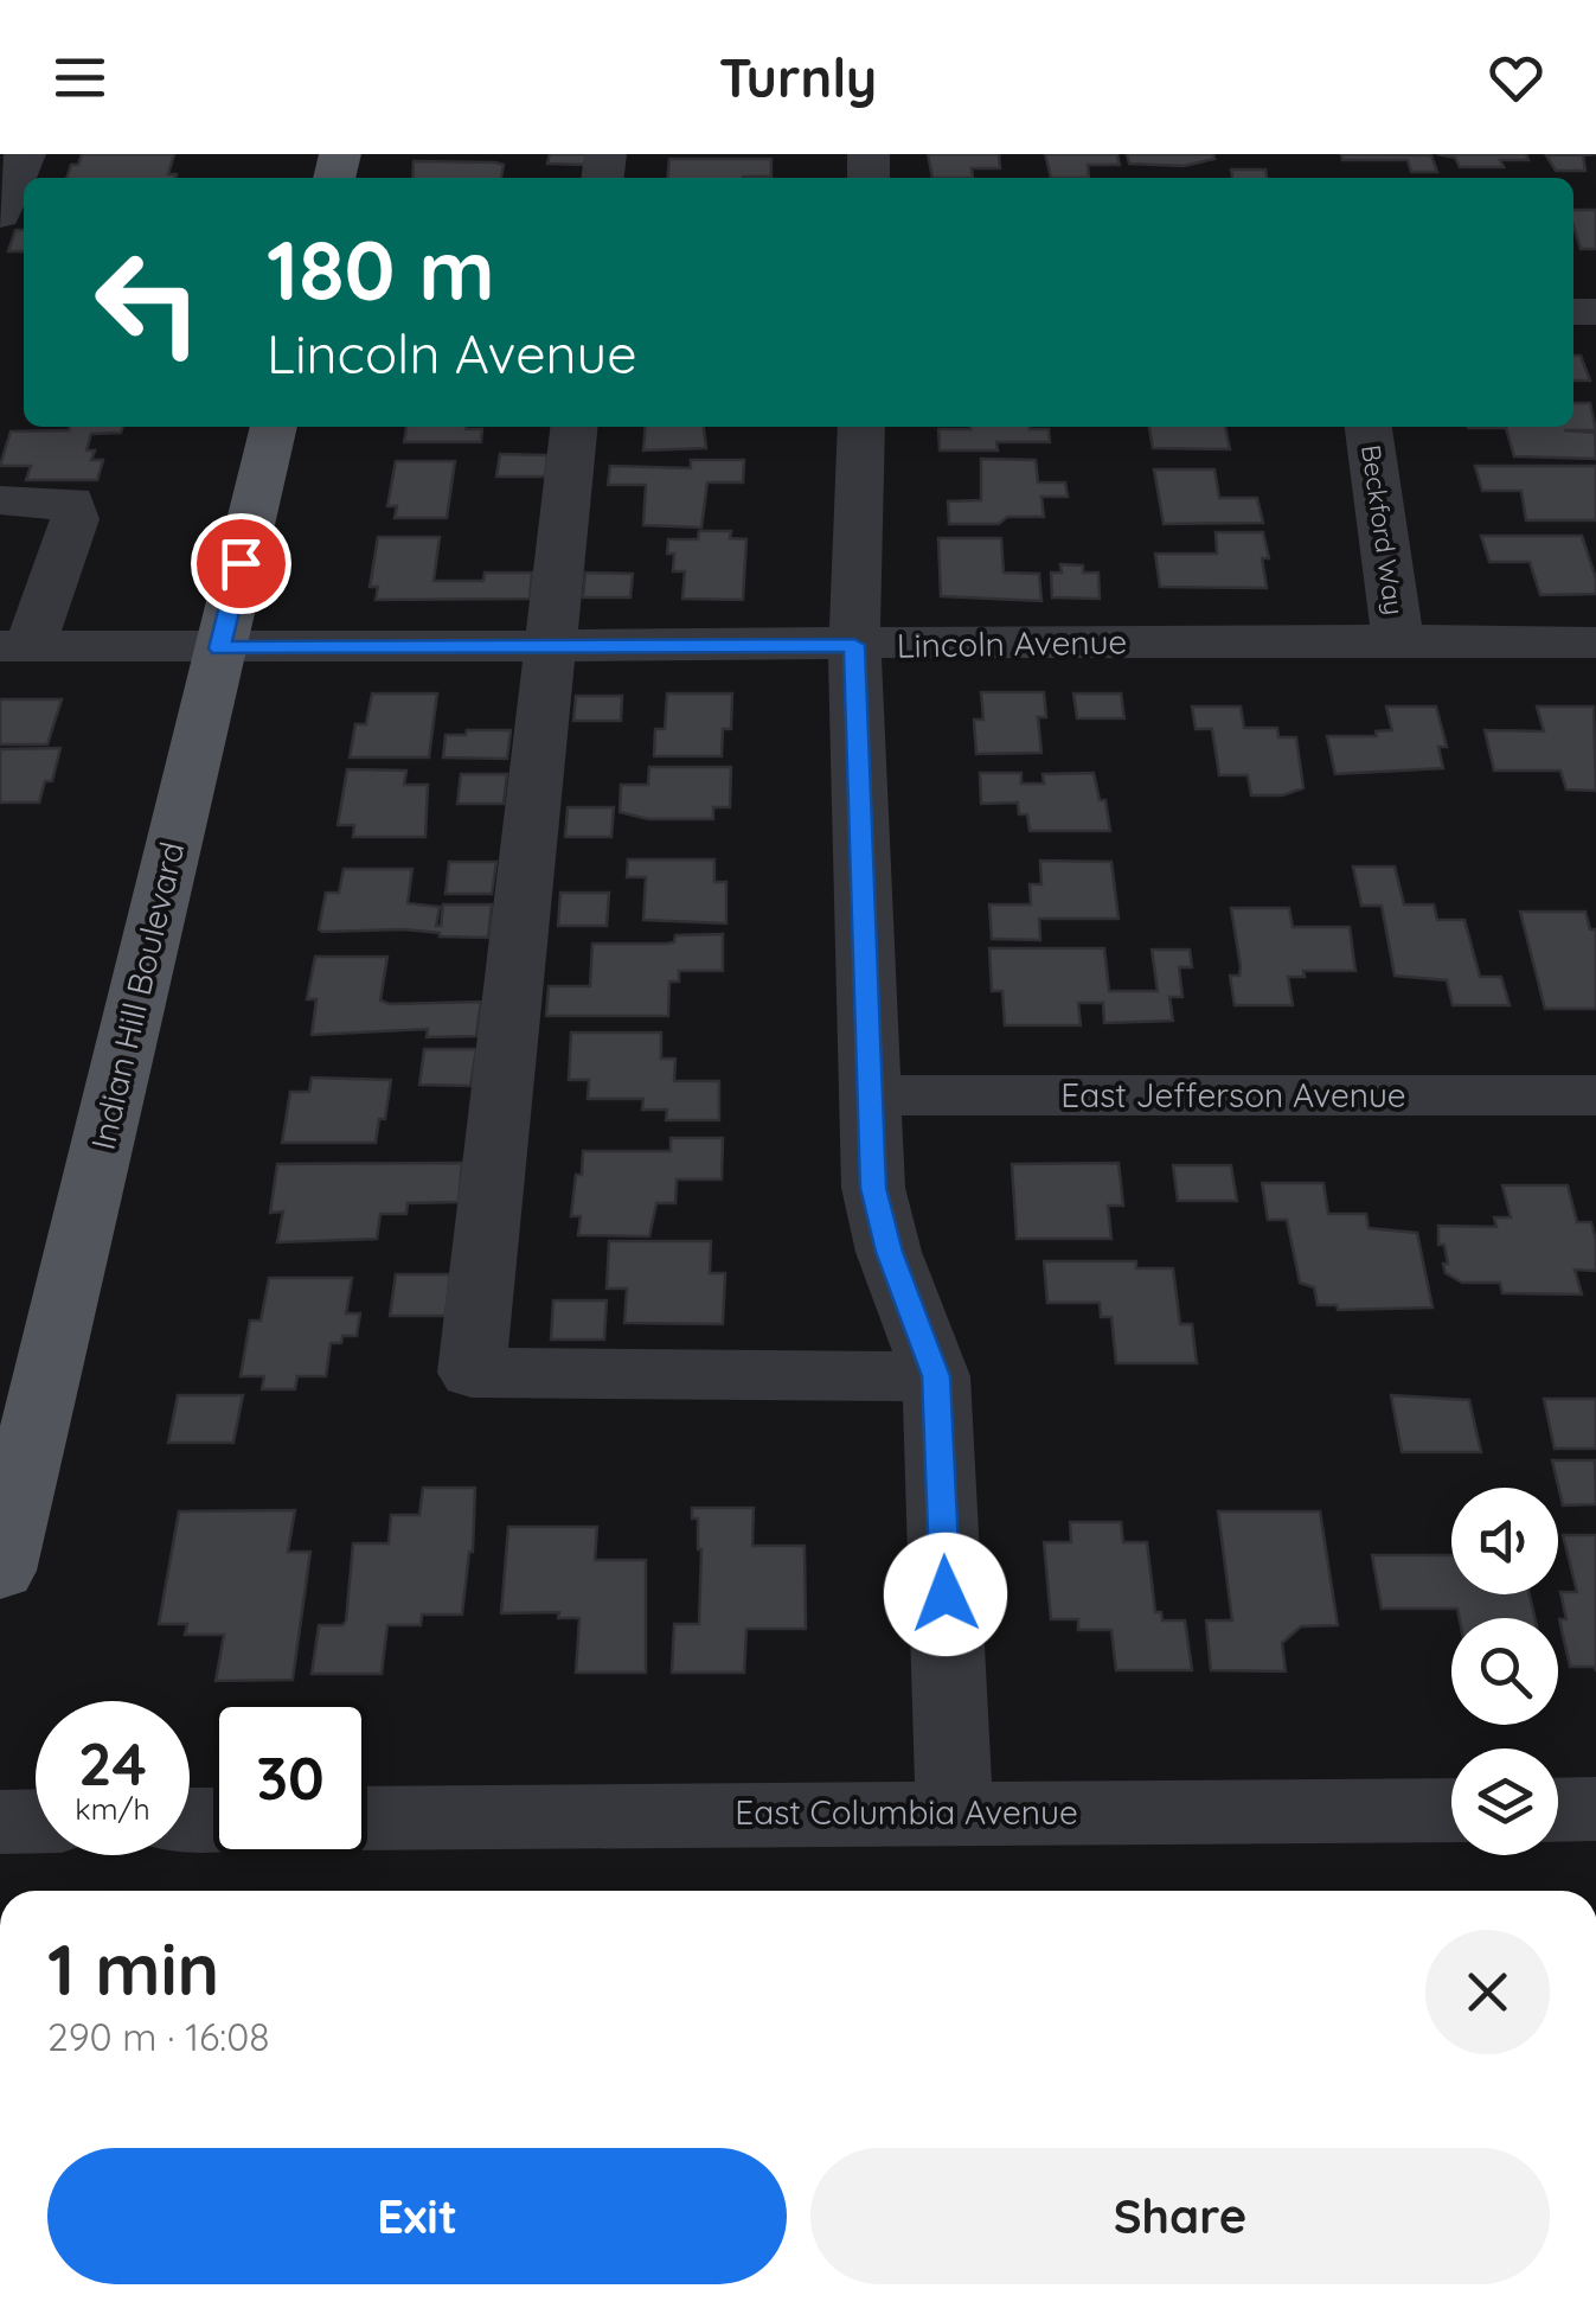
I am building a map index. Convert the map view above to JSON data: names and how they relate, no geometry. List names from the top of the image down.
{
  "streets": {
    "main road": ["Indian Hill Boulevard"],
    "street": [
      "Beckford Way",
      "Lincoln Avenue",
      "East Jefferson Avenue",
      "East Columbia Avenue"
    ]
  },
  "crossings": [
    ["Beckford Way", "Lincoln Avenue"],
    ["Lincoln Avenue", "Indian Hill Boulevard"]
  ],
  "page": {
    "header": "Turnly",
    "turn": ["180 m", "Lincoln Avenue"],
    "speed": "24 km/h",
    "limit": "30",
    "heading": ["1 min", "290 m · 16:08"],
    "buttons": ["Exit", "Share"]
  }
}
